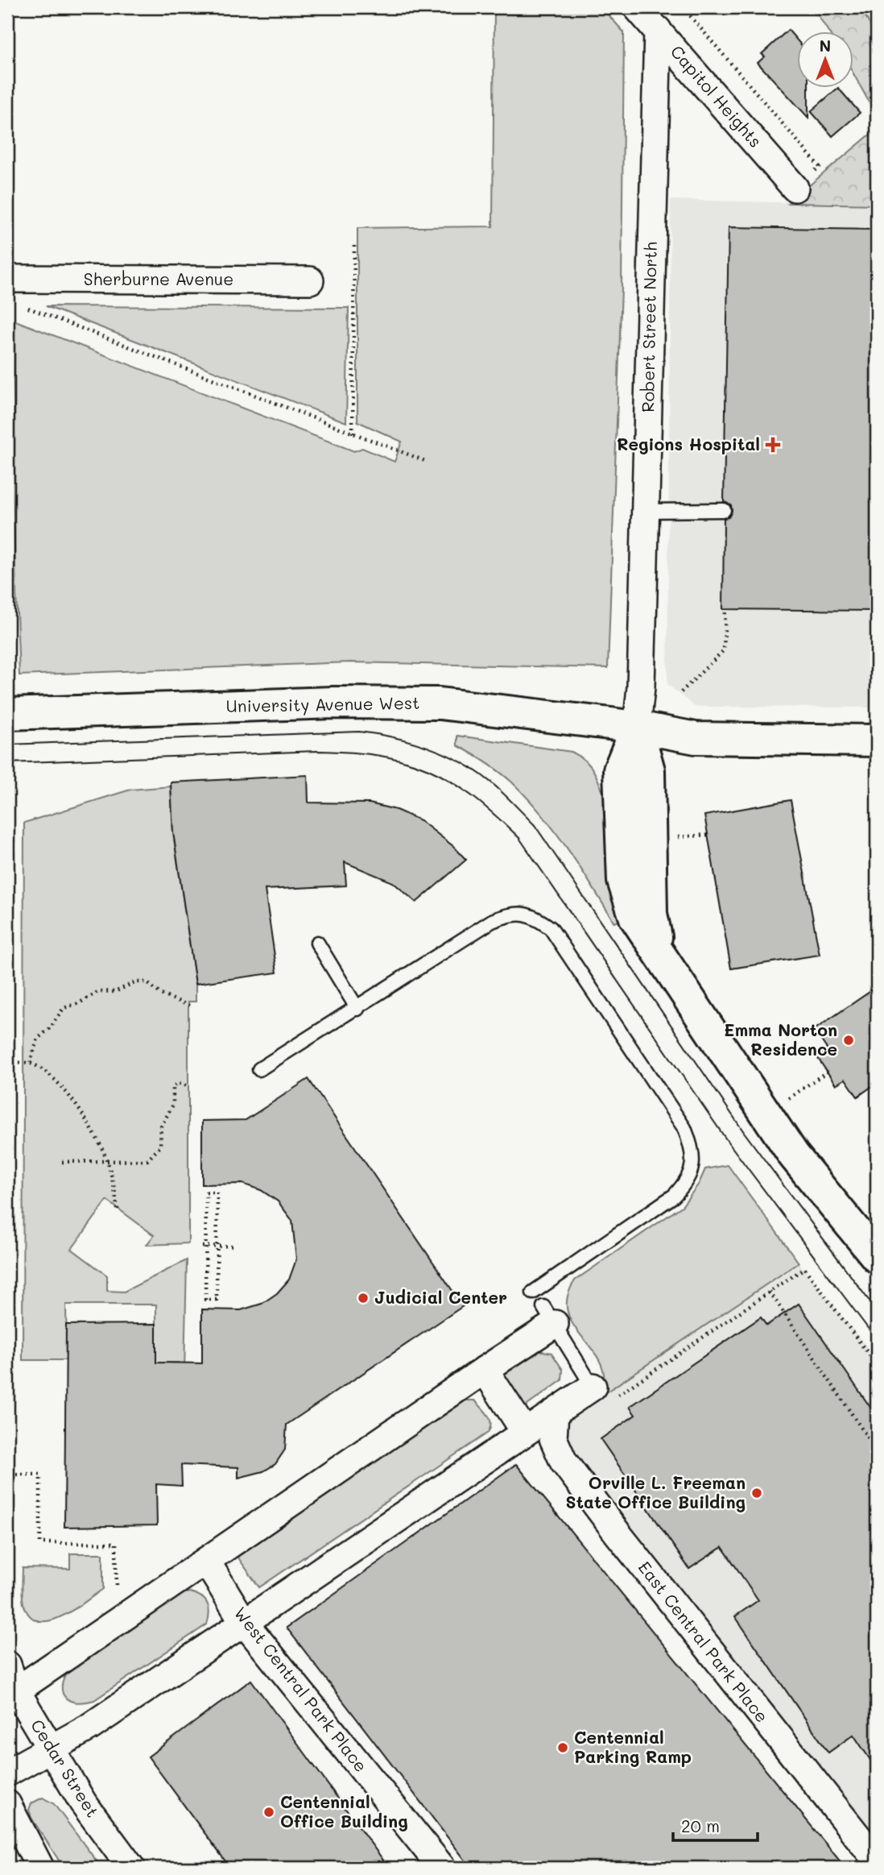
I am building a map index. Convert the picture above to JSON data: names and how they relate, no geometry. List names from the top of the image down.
{
  "streets": {
    "main road": ["Robert Street North", "University Avenue West"],
    "street": [
      "Capitol Heights",
      "Sherburne Avenue",
      "East Central Park Place",
      "West Central Park Place",
      "Cedar Street"
    ]
  },
  "crossings": [
    ["Capitol Heights", "Robert Street North"],
    ["Robert Street North", "University Avenue West"]
  ],
  "places": {
    "health": ["Regions Hospital"],
    "other": [
      "Emma Norton Residence",
      "Judicial Center",
      "Orville L. Freeman State Office Building",
      "Centennial Parking Ramp",
      "Centennial Office Building"
    ]
  },
  "scale_bar": "20 m",
  "north": "top"
}
